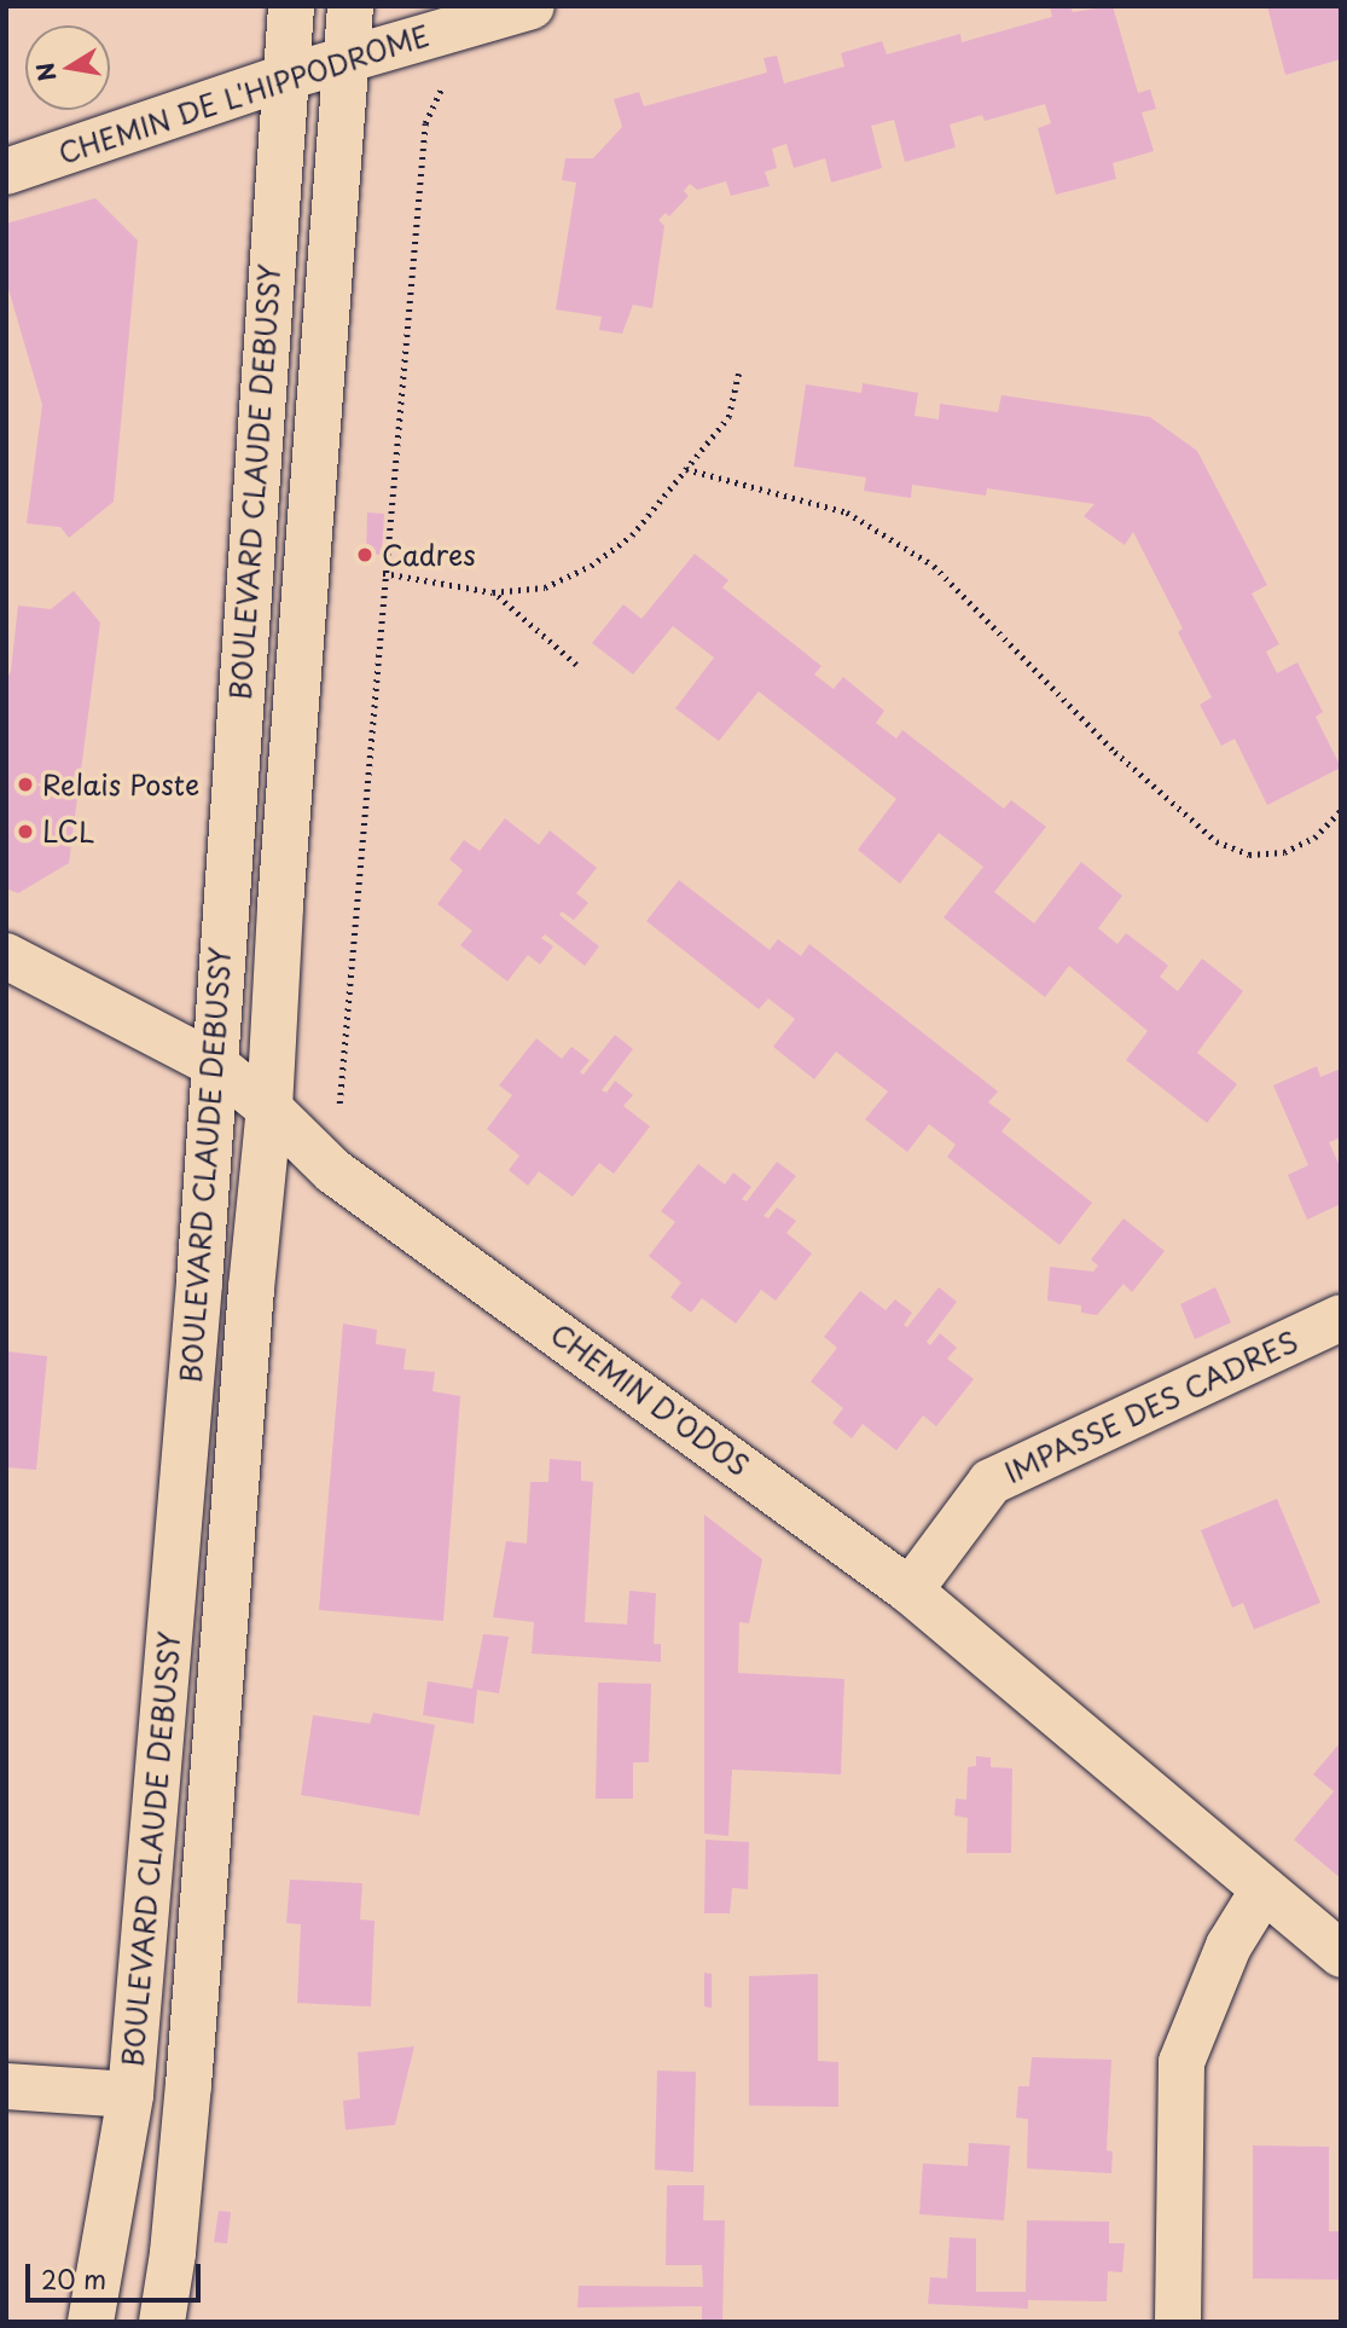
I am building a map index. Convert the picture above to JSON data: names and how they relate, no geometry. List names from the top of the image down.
{
  "streets": {
    "main road": [
      "CHEMIN DE L'HIPPODROME",
      "BOULEVARD CLAUDE DEBUSSY",
      "CHEMIN D'ODOS",
      "IMPASSE DES CADRES"
    ]
  },
  "crossings": [
    ["CHEMIN DE L'HIPPODROME", "BOULEVARD CLAUDE DEBUSSY"],
    ["BOULEVARD CLAUDE DEBUSSY", "CHEMIN D'ODOS"],
    ["CHEMIN D'ODOS", "IMPASSE DES CADRES"]
  ],
  "places": ["Cadres", "Relais Poste", "LCL"],
  "scale_bar": "20 m",
  "north": "left"
}
